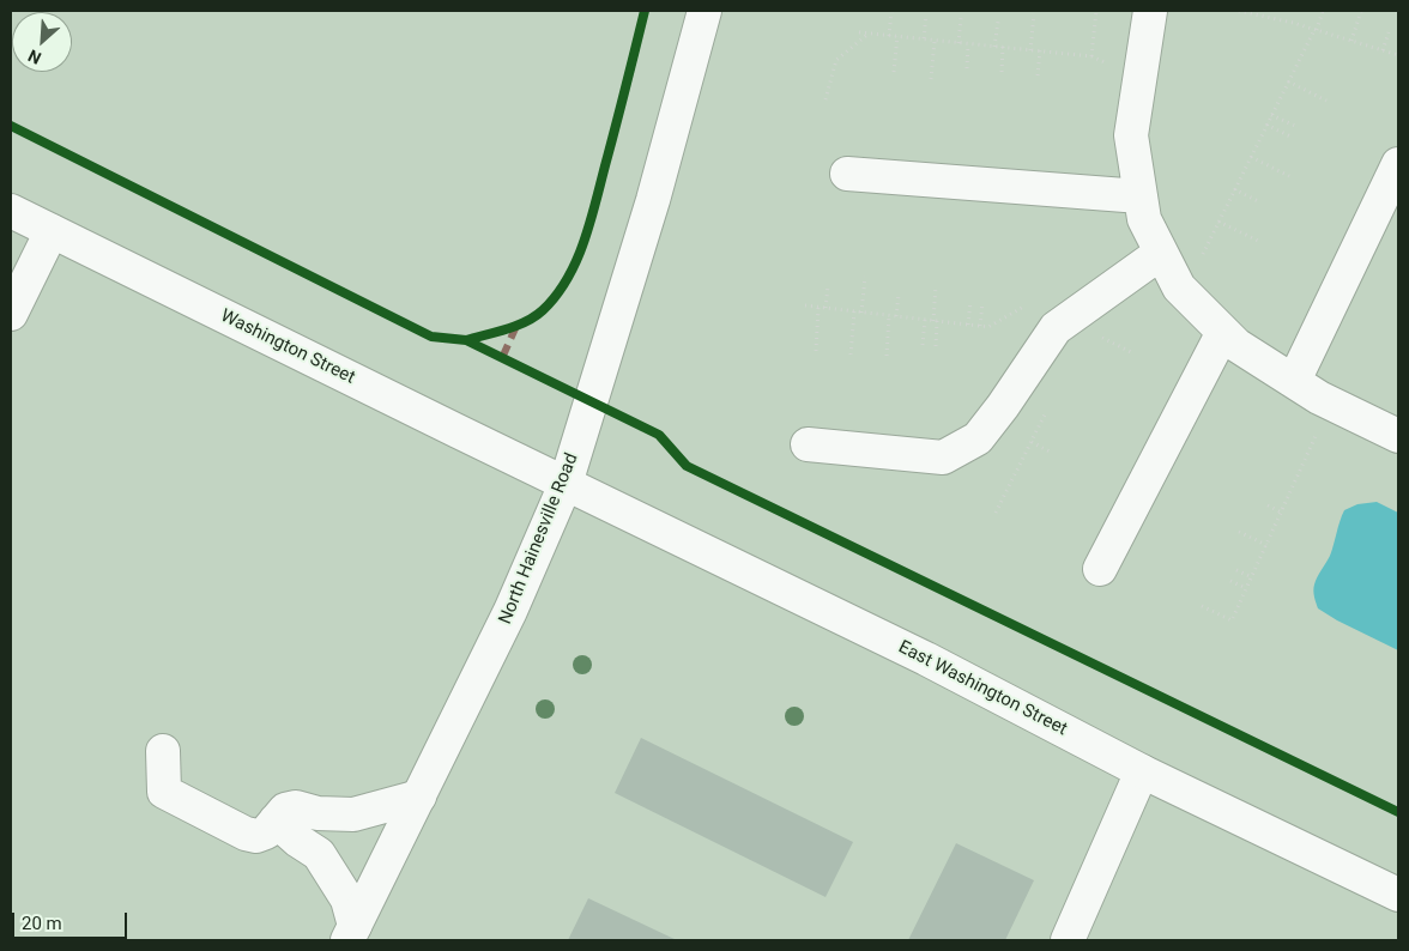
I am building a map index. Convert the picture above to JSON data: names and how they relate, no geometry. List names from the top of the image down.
{
  "streets": {
    "main road": ["Washington Street", "North Hainesville Road", "East Washington Street"]
  },
  "crossings": [
    ["Washington Street", "North Hainesville Road"],
    ["Washington Street", "East Washington Street"],
    ["North Hainesville Road", "East Washington Street"]
  ],
  "scale_bar": "20 m",
  "north": "bottom left"
}
